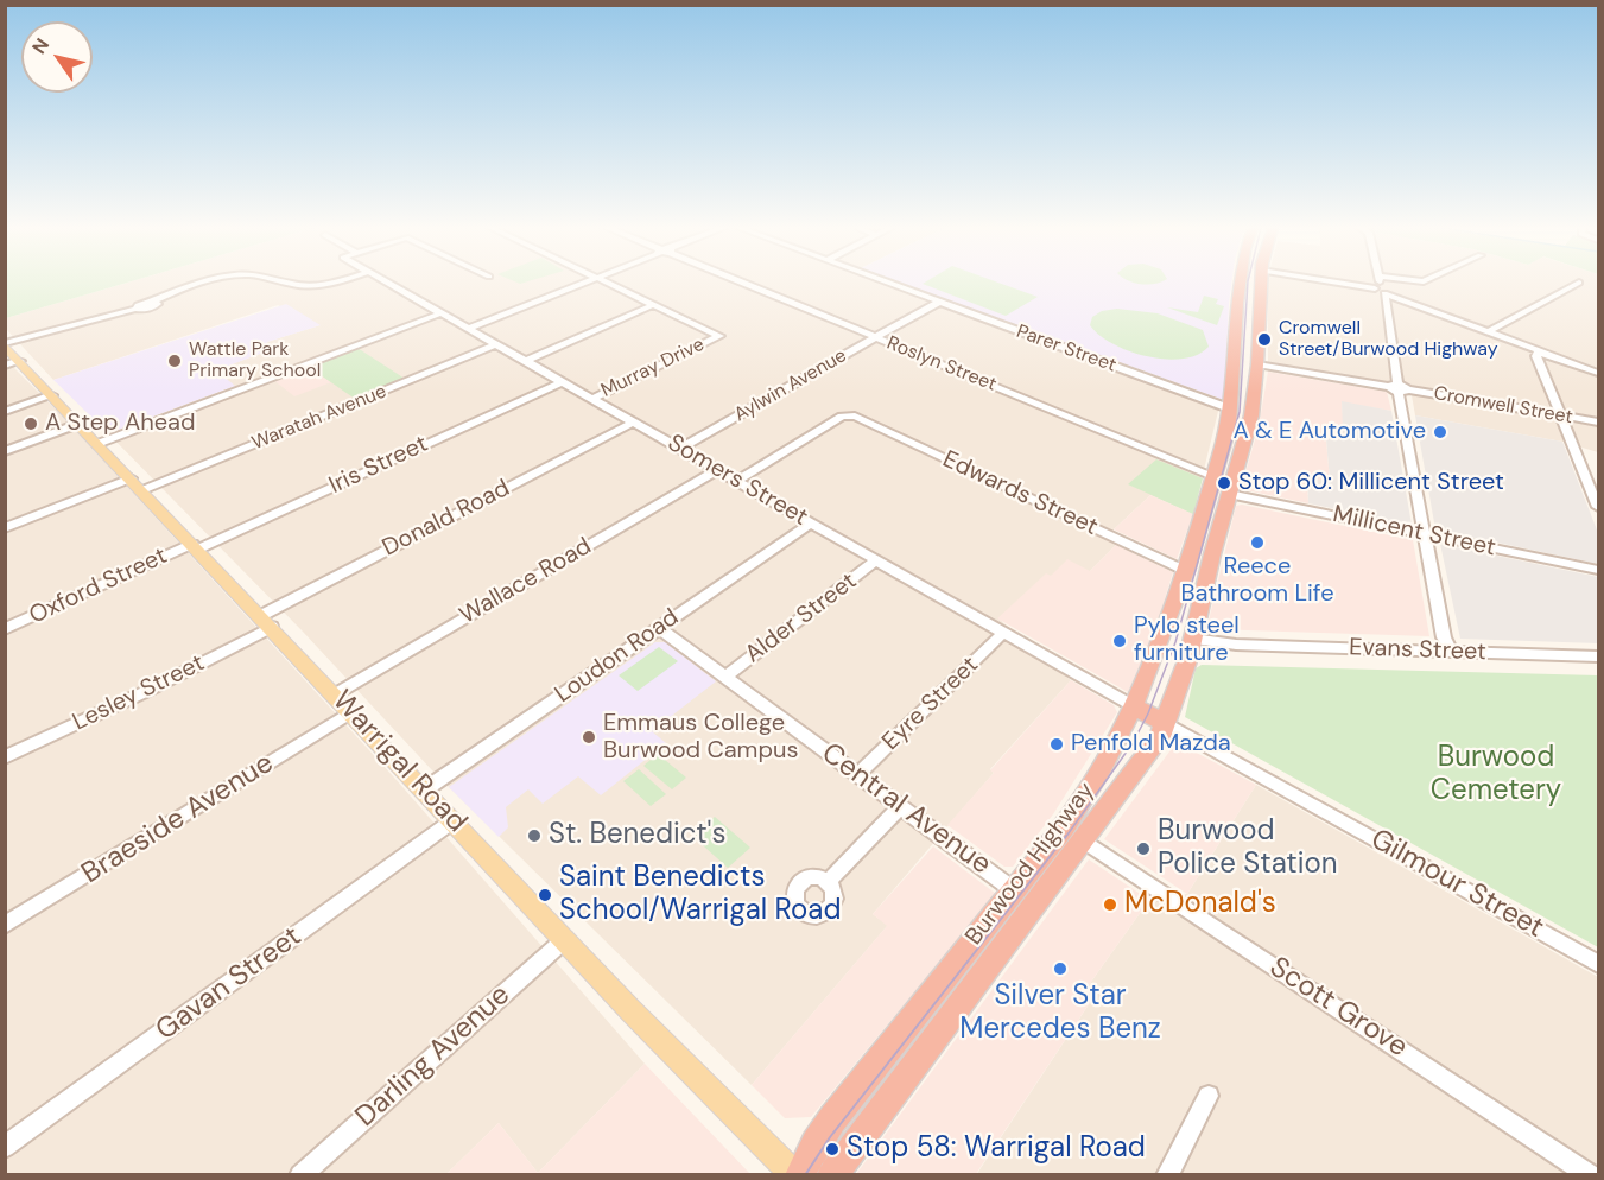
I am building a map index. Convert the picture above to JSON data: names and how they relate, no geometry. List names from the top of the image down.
{
  "streets": {
    "highway": ["Burwood Highway"],
    "main road": ["Warrigal Road"],
    "street": [
      "Parer Street",
      "Roslyn Street",
      "Murray Drive",
      "Aylwin Avenue",
      "Cromwell Street",
      "Waratah Avenue",
      "Iris Street",
      "Somers Street",
      "Edwards Street",
      "Donald Road",
      "Millicent Street",
      "Wallace Road",
      "Oxford Street",
      "Alder Street",
      "Evans Street",
      "Loudon Road",
      "Lesley Street",
      "Eyre Street",
      "Central Avenue",
      "Braeside Avenue",
      "Gilmour Street",
      "Gavan Street",
      "Scott Grove",
      "Darling Avenue"
    ]
  },
  "crossings": [
    ["Parer Street", "Aylwin Avenue"],
    ["Parer Street", "Burwood Highway"],
    ["Roslyn Street", "Aylwin Avenue"],
    ["Roslyn Street", "Burwood Highway"],
    ["Murray Drive", "Somers Street"],
    ["Aylwin Avenue", "Somers Street"],
    ["Cromwell Street", "Burwood Highway"],
    ["Waratah Avenue", "Somers Street"],
    ["Waratah Avenue", "Warrigal Road"],
    ["Iris Street", "Somers Street"],
    ["Iris Street", "Oxford Street"],
    ["Iris Street", "Warrigal Road"],
    ["Somers Street", "Edwards Street"],
    ["Somers Street", "Donald Road"],
    ["Somers Street", "Wallace Road"],
    ["Somers Street", "Alder Street"],
    ["Somers Street", "Loudon Road"],
    ["Somers Street", "Eyre Street"],
    ["Somers Street", "Burwood Highway"],
    ["Edwards Street", "Burwood Highway"],
    ["Donald Road", "Lesley Street"],
    ["Donald Road", "Warrigal Road"],
    ["Millicent Street", "Burwood Highway"],
    ["Wallace Road", "Warrigal Road"],
    ["Oxford Street", "Warrigal Road"],
    ["Alder Street", "Central Avenue"],
    ["Evans Street", "Burwood Highway"],
    ["Loudon Road", "Warrigal Road"],
    ["Loudon Road", "Central Avenue"],
    ["Lesley Street", "Warrigal Road"],
    ["Eyre Street", "Central Avenue"],
    ["Warrigal Road", "Braeside Avenue"],
    ["Warrigal Road", "Burwood Highway"],
    ["Warrigal Road", "Gavan Street"],
    ["Warrigal Road", "Darling Avenue"],
    ["Central Avenue", "Burwood Highway"],
    ["Burwood Highway", "Gilmour Street"],
    ["Burwood Highway", "Scott Grove"]
  ],
  "parks": ["Burwood Cemetery"],
  "places": [
    "Cromwell Street/Burwood Highway",
    "Wattle Park Primary School",
    "A Step Ahead",
    "A & E Automotive",
    "Stop 60: Millicent Street",
    "Reece Bathroom Life",
    "Pylo steel furniture",
    "Emmaus College Burwood Campus",
    "Penfold Mazda",
    "St. Benedict's",
    "Burwood Police Station",
    "Saint Benedicts School/Warrigal Road",
    "McDonald's",
    "Silver Star Mercedes Benz",
    "Stop 58: Warrigal Road"
  ],
  "north": "top left"
}
